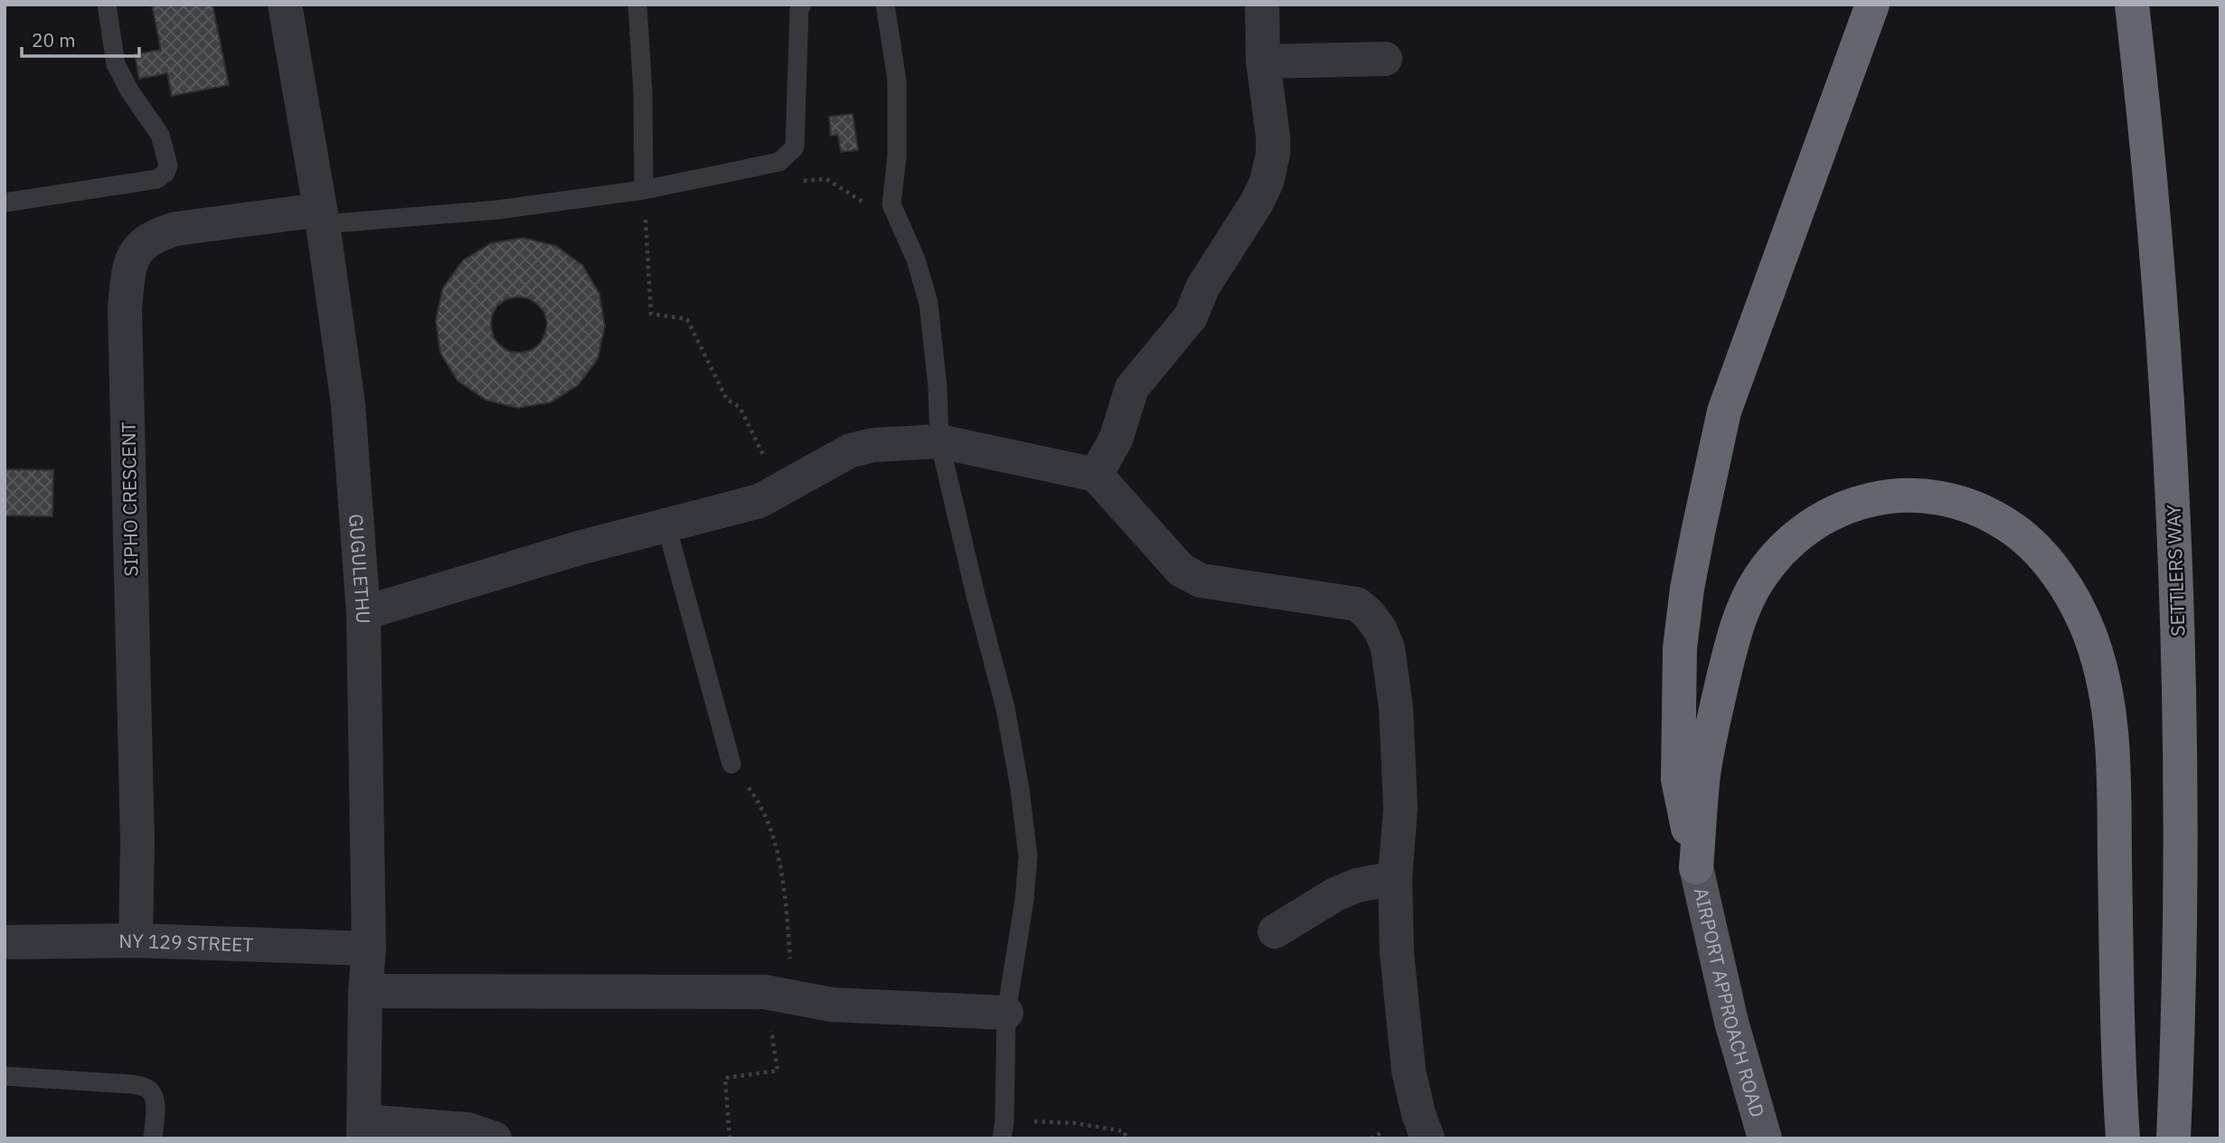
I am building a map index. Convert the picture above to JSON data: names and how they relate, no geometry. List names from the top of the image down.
{
  "streets": {
    "highway": ["SETTLERS WAY"],
    "main road": ["AIRPORT APPROACH ROAD"],
    "street": ["SIPHO CRESCENT", "GUGULETHU", "NY 129 STREET"]
  },
  "crossings": [
    ["SIPHO CRESCENT", "GUGULETHU"],
    ["SIPHO CRESCENT", "NY 129 STREET"],
    ["GUGULETHU", "NY 129 STREET"]
  ],
  "scale_bar": "20 m"
}
